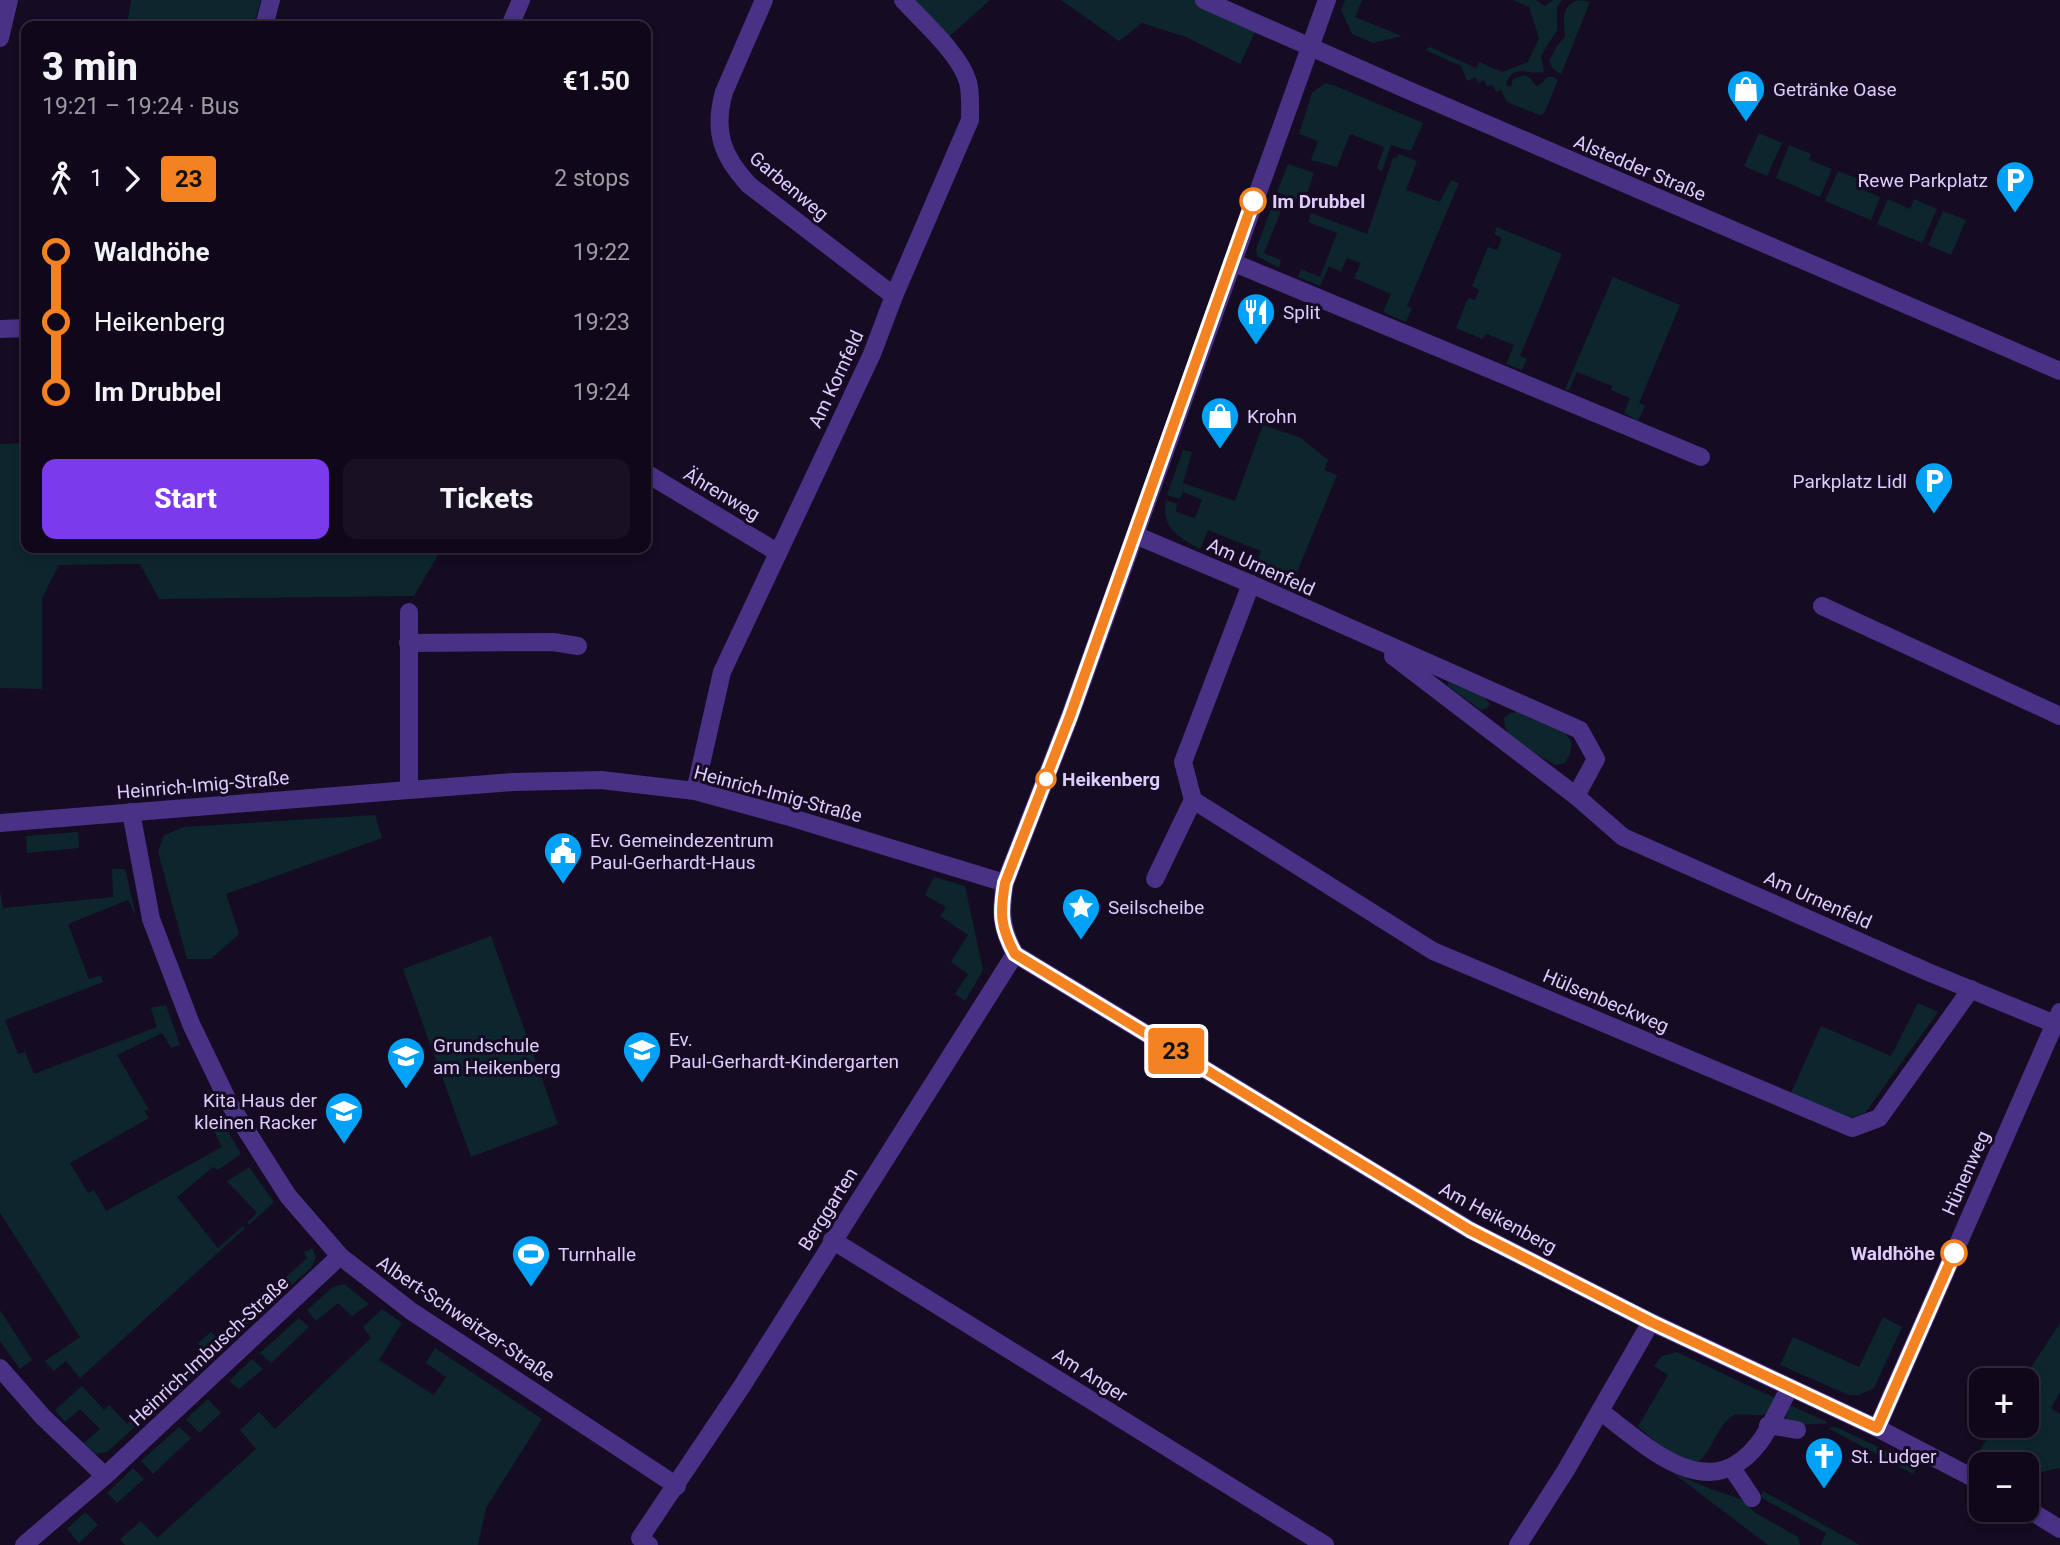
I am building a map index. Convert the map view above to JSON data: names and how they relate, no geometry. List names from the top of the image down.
{
  "streets": {
    "street": [
      "Alstedder Straße",
      "Garbenweg",
      "Am Kornfeld",
      "Ährenweg",
      "Am Urnenfeld",
      "Heinrich-Imig-Straße",
      "Hülsenbeckweg",
      "Hünenweg",
      "Berggarten",
      "Am Heikenberg",
      "Albert-Schweitzer-Straße",
      "Heinrich-Imbusch-Straße",
      "Am Anger"
    ]
  },
  "crossings": [
    ["Garbenweg", "Am Kornfeld"],
    ["Am Kornfeld", "Ährenweg"],
    ["Am Kornfeld", "Heinrich-Imig-Straße"],
    ["Am Urnenfeld", "Hülsenbeckweg"],
    ["Am Urnenfeld", "Hünenweg"],
    ["Heinrich-Imig-Straße", "Albert-Schweitzer-Straße"],
    ["Hünenweg", "Am Heikenberg"],
    ["Berggarten", "Am Heikenberg"],
    ["Berggarten", "Albert-Schweitzer-Straße"],
    ["Berggarten", "Am Anger"],
    ["Albert-Schweitzer-Straße", "Heinrich-Imbusch-Straße"]
  ],
  "places": {
    "shop": ["Getränke Oase", "Krohn"],
    "other": ["Im Drubbel", "Heikenberg", "Waldhöhe"],
    "parking": ["Rewe Parkplatz", "Parkplatz Lidl"],
    "restaurant": ["Split"],
    "public building": ["Ev. Gemeindezentrum Paul-Gerhardt-Haus"],
    "place": ["Seilscheibe"],
    "school or university": ["Ev. Paul-Gerhardt-Kindergarten", "Grundschule am Heikenberg", "Kita Haus der kleinen Racker"],
    "sports": ["Turnhalle"],
    "church": ["St. Ludger"]
  },
  "lines": ["bus line 23"],
  "page": {
    "on_map": "23",
    "heading": ["3 min", "19:21 – 19:24 · Bus", "€1.50"],
    "legs": ["1", "23", "2 stops"],
    "list": [
      {
        "name": "Waldhöhe",
        "value": "19:22"
      },
      {
        "name": "Heikenberg",
        "value": "19:23"
      },
      {
        "name": "Im Drubbel",
        "value": "19:24"
      }
    ],
    "buttons": ["Start", "Tickets"],
    "map_buttons": ["+", "−"]
  }
}
